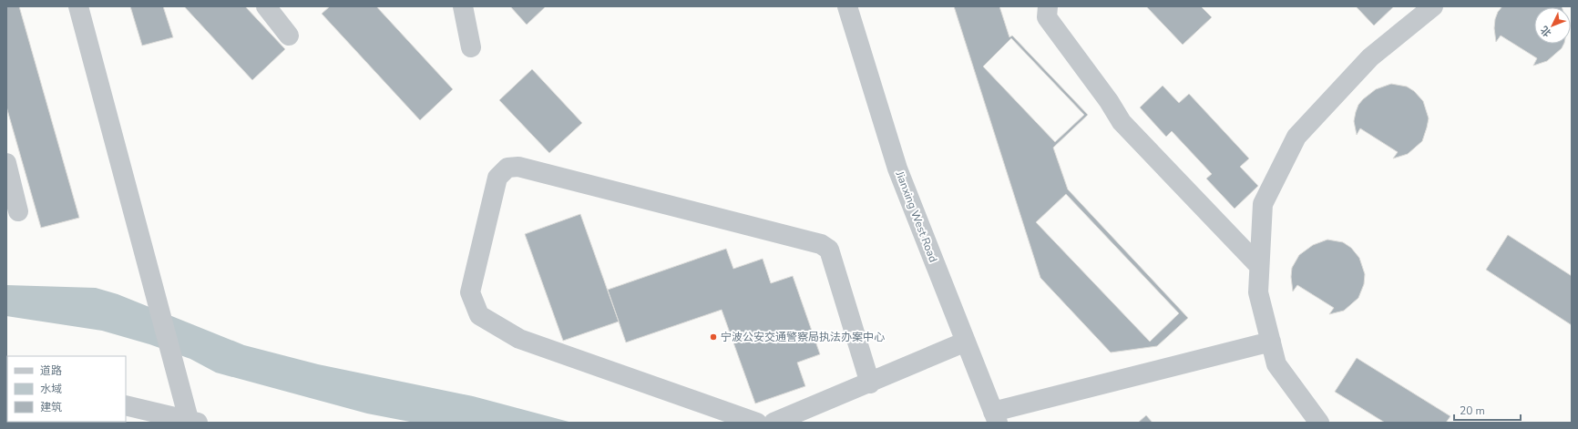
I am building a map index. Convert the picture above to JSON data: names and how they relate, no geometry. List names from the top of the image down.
{
  "streets": {
    "street": ["Jianxing West Road"]
  },
  "places": ["宁波公安交通警察局执法办案中心"],
  "legend": ["道路", "水域", "建筑"],
  "scale_bar": "20 m",
  "north": "bottom left"
}
